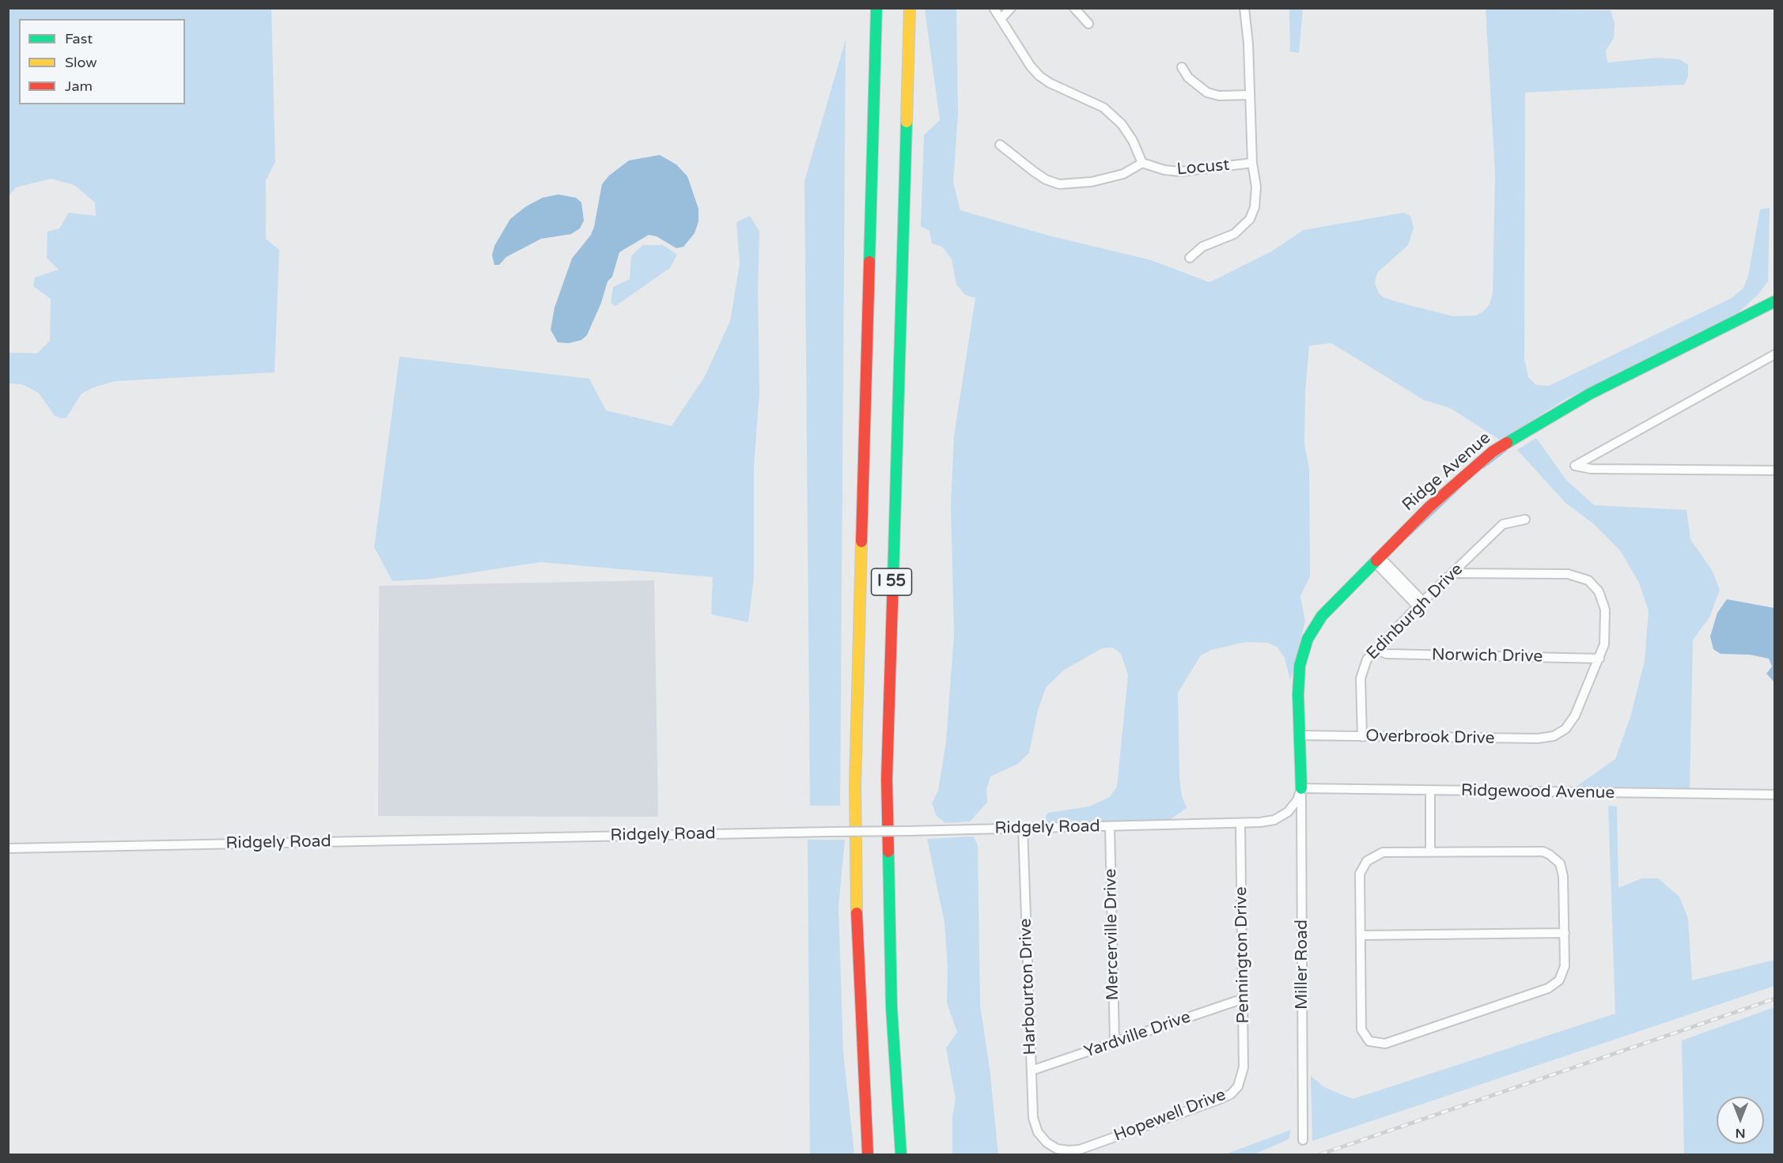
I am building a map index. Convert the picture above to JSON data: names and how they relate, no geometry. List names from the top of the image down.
{
  "streets": {
    "main road": ["Ridge Avenue", "I 55"],
    "street": [
      "Locust",
      "Edinburgh Drive",
      "Norwich Drive",
      "Overbrook Drive",
      "Ridgewood Avenue",
      "Ridgely Road",
      "Mercerville Drive",
      "Pennington Drive",
      "Miller Road",
      "Harbourton Drive",
      "Yardville Drive",
      "Hopewell Drive"
    ]
  },
  "crossings": [
    ["Ridge Avenue", "Overbrook Drive"],
    ["Ridge Avenue", "Ridgewood Avenue"],
    ["Ridge Avenue", "Ridgely Road"],
    ["Ridge Avenue", "Miller Road"],
    ["Edinburgh Drive", "Norwich Drive"],
    ["Edinburgh Drive", "Overbrook Drive"],
    ["Norwich Drive", "Overbrook Drive"],
    ["Ridgewood Avenue", "Ridgely Road"],
    ["Ridgewood Avenue", "Miller Road"],
    ["Ridgely Road", "Mercerville Drive"],
    ["Ridgely Road", "Pennington Drive"],
    ["Ridgely Road", "Miller Road"],
    ["Ridgely Road", "Harbourton Drive"],
    ["Mercerville Drive", "Yardville Drive"],
    ["Pennington Drive", "Yardville Drive"],
    ["Pennington Drive", "Hopewell Drive"],
    ["Harbourton Drive", "Yardville Drive"],
    ["Harbourton Drive", "Hopewell Drive"]
  ],
  "legend": ["Fast", "Slow", "Jam"],
  "north": "bottom"
}
